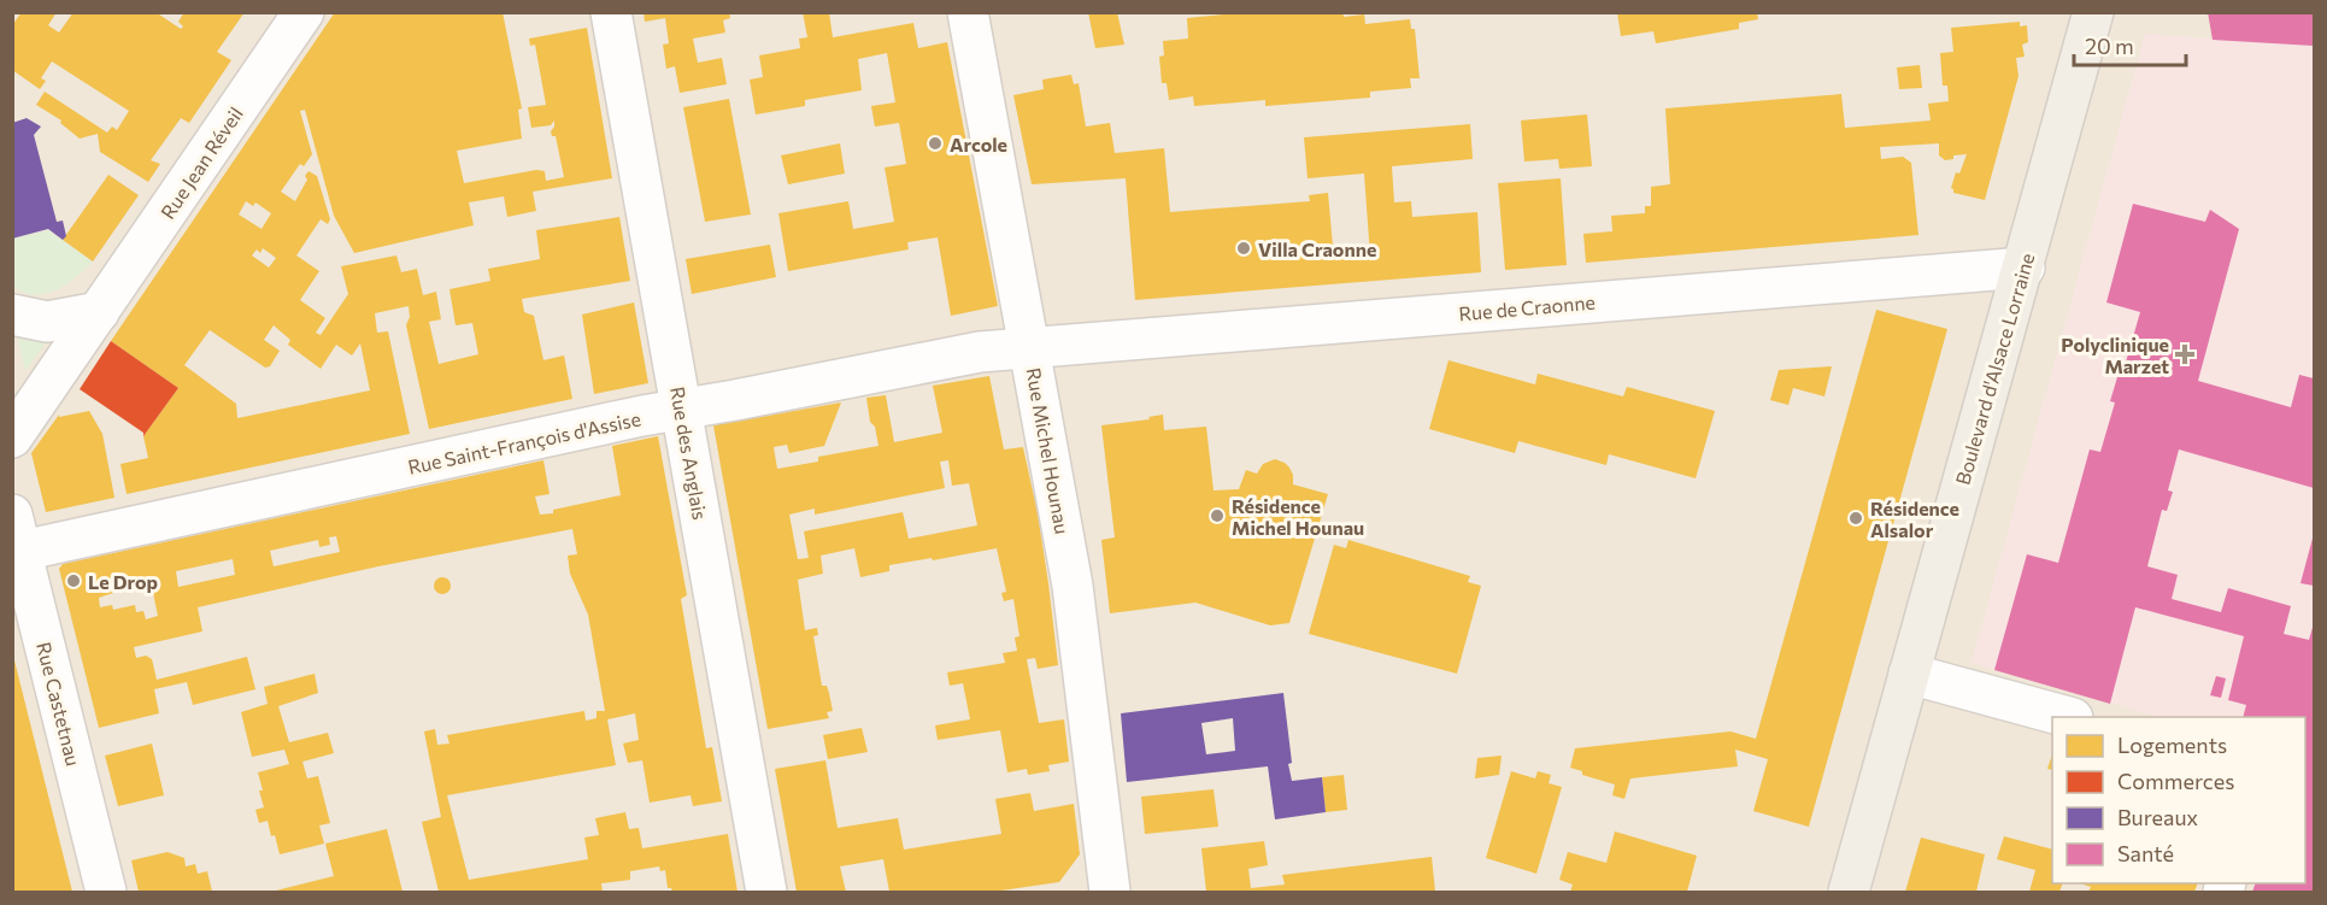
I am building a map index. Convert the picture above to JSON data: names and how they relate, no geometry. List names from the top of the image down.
{
  "streets": {
    "main road": ["Boulevard d'Alsace Lorraine"],
    "street": [
      "Rue Jean Réveil",
      "Rue de Craonne",
      "Rue Saint-François d'Assise",
      "Rue Michel Hounau",
      "Rue des Anglais",
      "Rue Castetnau"
    ]
  },
  "crossings": [
    ["Rue de Craonne", "Boulevard d'Alsace Lorraine"],
    ["Rue de Craonne", "Rue Saint-François d'Assise"],
    ["Rue de Craonne", "Rue Michel Hounau"],
    ["Rue Saint-François d'Assise", "Rue Michel Hounau"],
    ["Rue Saint-François d'Assise", "Rue des Anglais"],
    ["Rue Saint-François d'Assise", "Rue Castetnau"]
  ],
  "places": {
    "other": [
      "Arcole",
      "Villa Craonne",
      "Résidence Michel Hounau",
      "Résidence Alsalor",
      "Le Drop"
    ],
    "health": ["Polyclinique Marzet"]
  },
  "legend": [
    "Logements",
    "Commerces",
    "Bureaux",
    "Santé"
  ],
  "scale_bar": "20 m"
}
